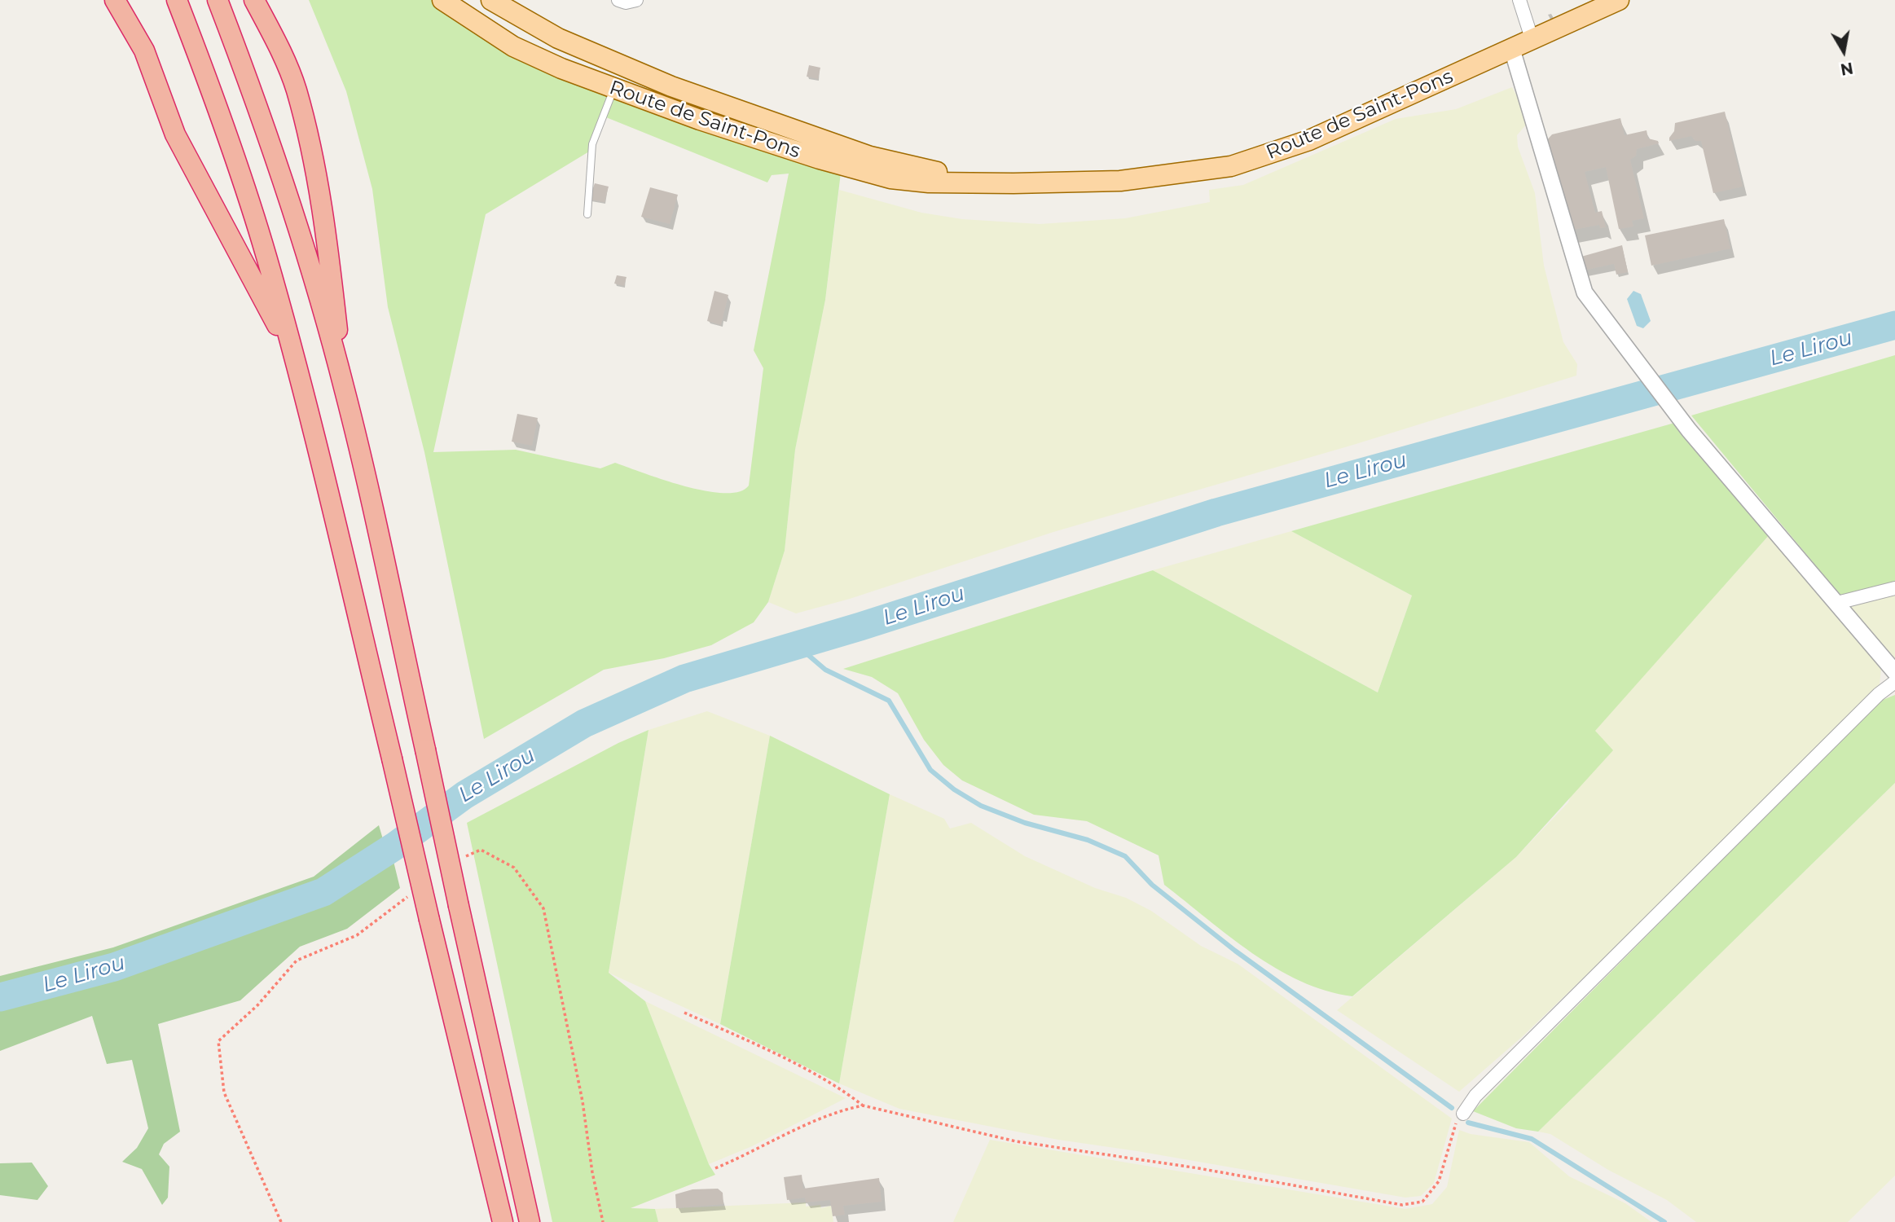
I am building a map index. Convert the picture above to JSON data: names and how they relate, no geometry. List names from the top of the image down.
{
  "streets": {
    "main road": ["Route de Saint-Pons"]
  },
  "water": ["Le Lirou"],
  "north": "bottom"
}
